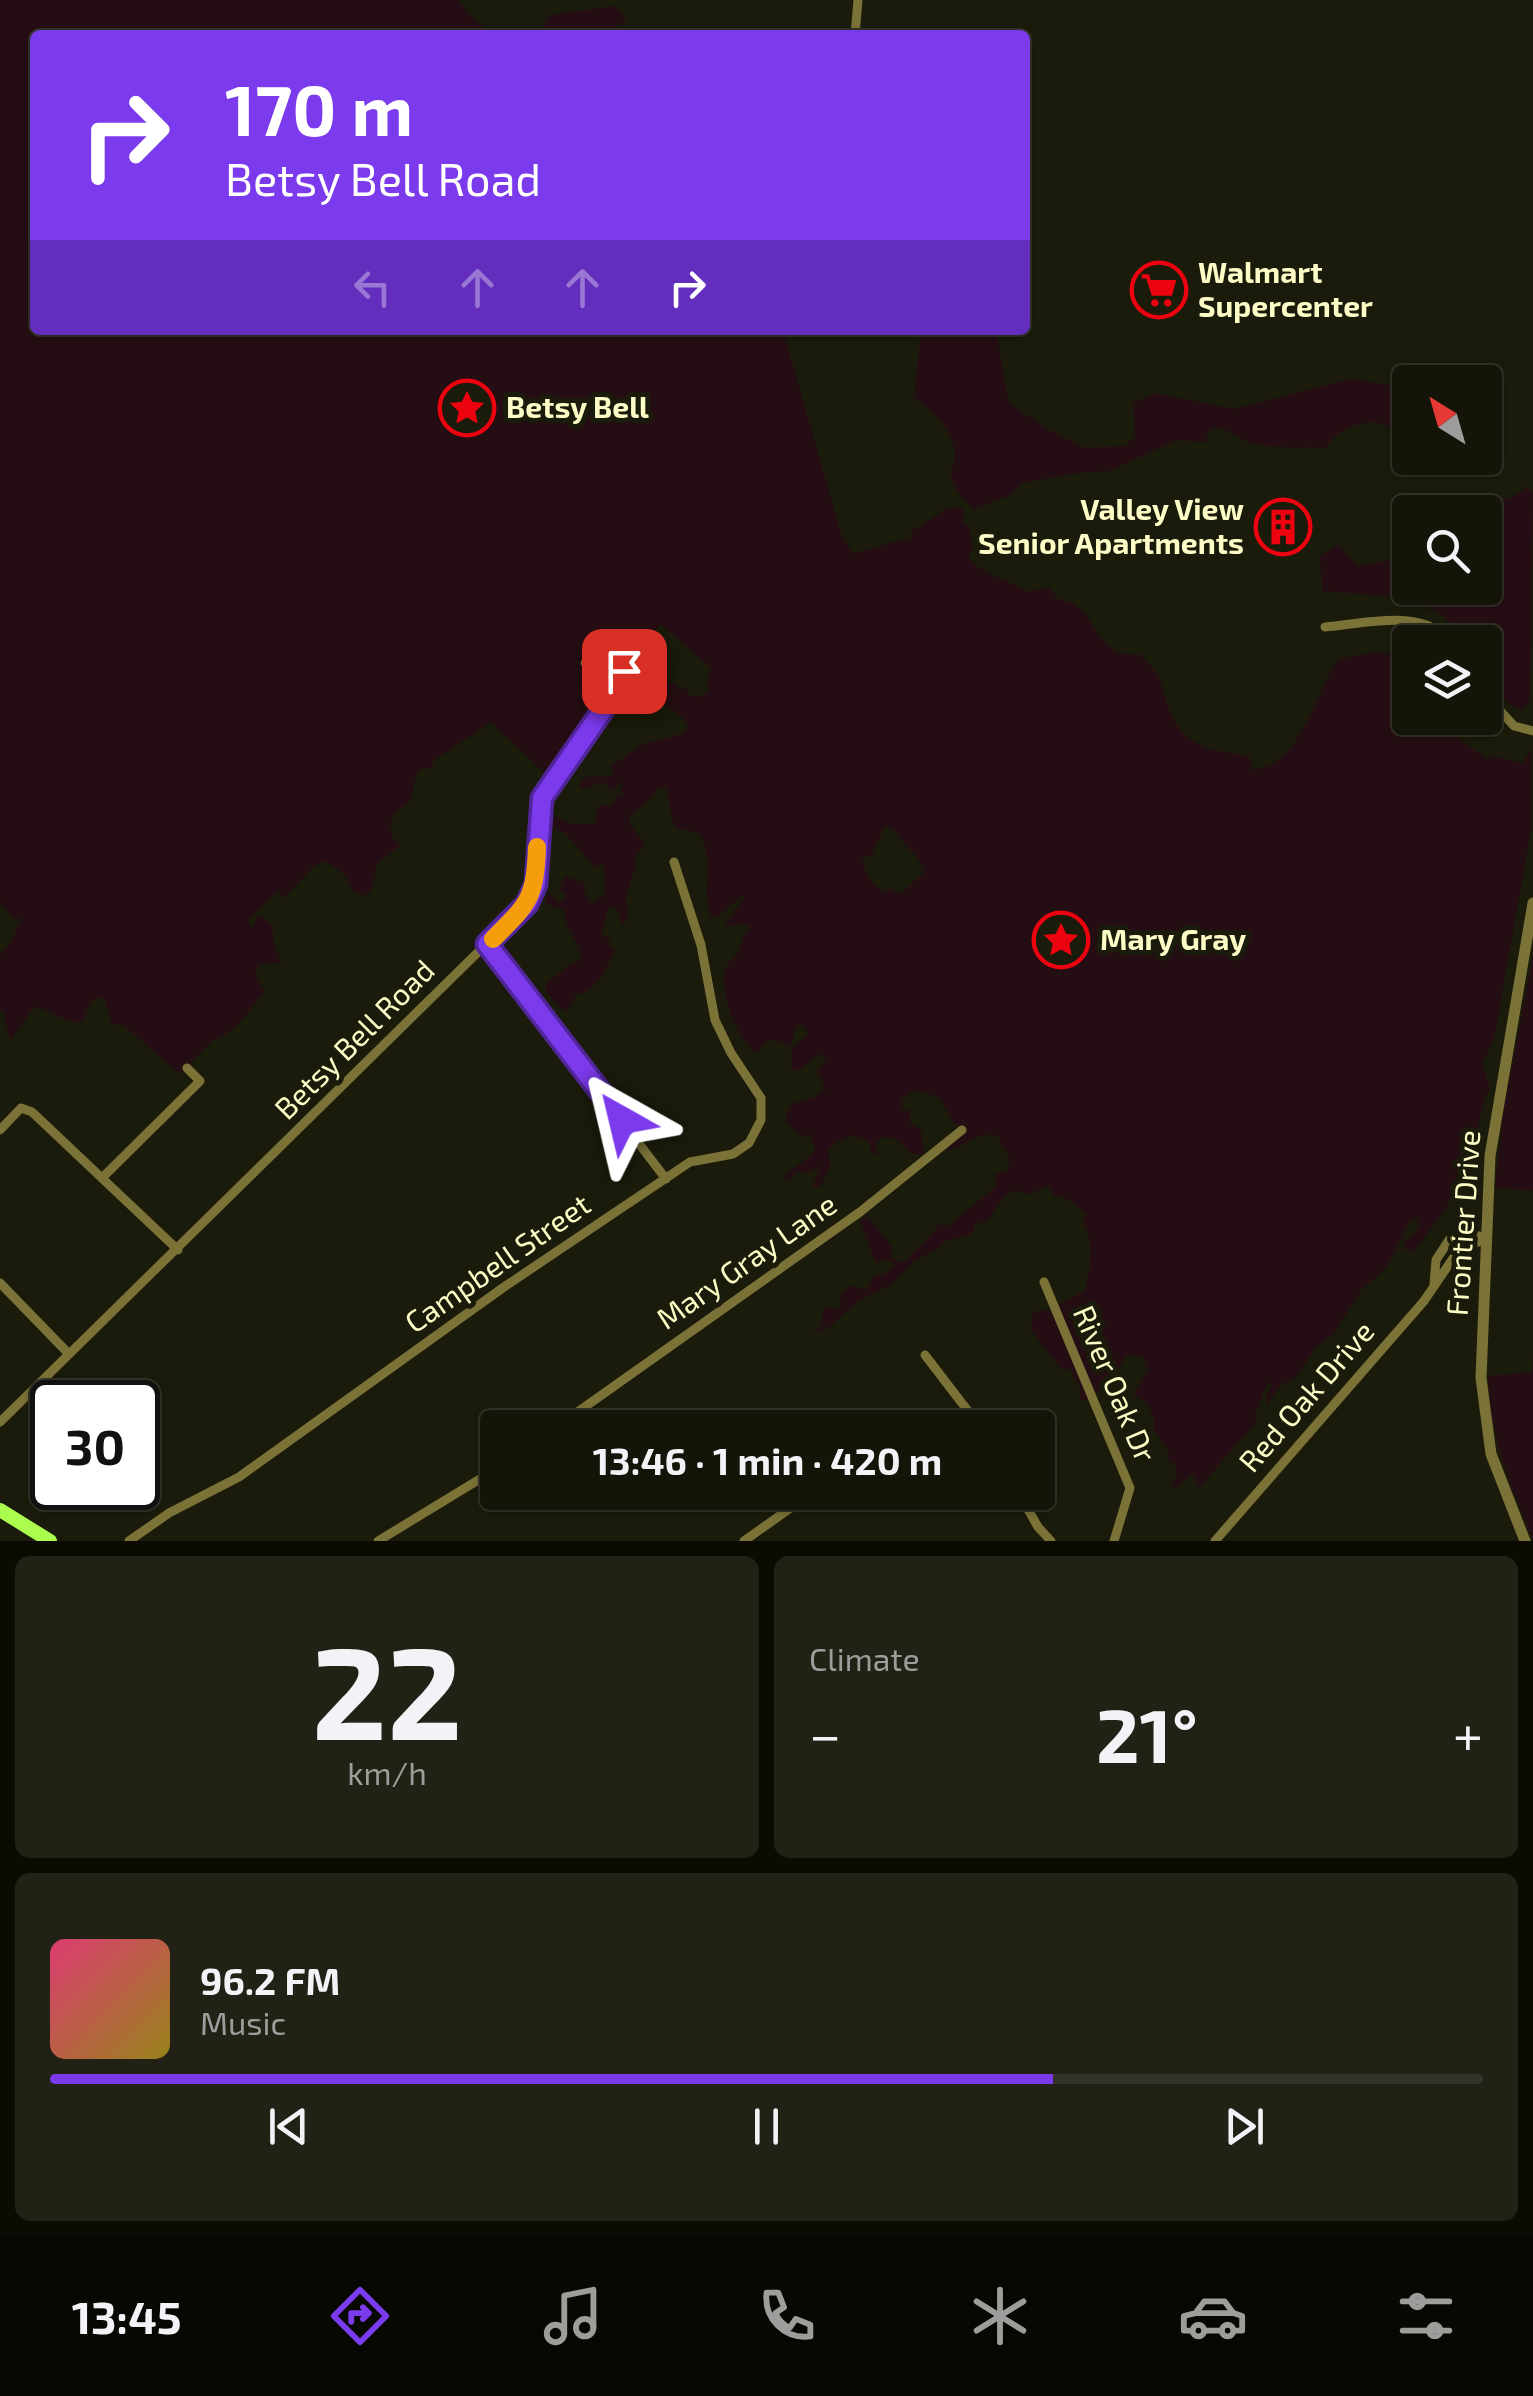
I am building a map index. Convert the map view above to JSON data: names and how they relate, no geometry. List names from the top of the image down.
{
  "streets": {
    "street": [
      "Betsy Bell Road",
      "Frontier Drive",
      "Mary Gray Lane",
      "Campbell Street",
      "River Oak Dr",
      "Red Oak Drive"
    ]
  },
  "crossings": [
    ["Frontier Drive", "Red Oak Drive"]
  ],
  "places": {
    "supermarket": ["Walmart Supercenter"],
    "place": ["Betsy Bell", "Mary Gray"],
    "building": ["Valley View Senior Apartments"]
  },
  "north": "top left",
  "page": {
    "turn": ["170 m", "Betsy Bell Road"],
    "limit": "30",
    "trip": "13:46 · 1 min · 420 m",
    "tile": [
      ["22", "km/h"],
      "Climate"
    ],
    "heat": ["−", "21°", "+"],
    "song": ["96.2 FM", "Music"],
    "tabs": "13:45"
  }
}
